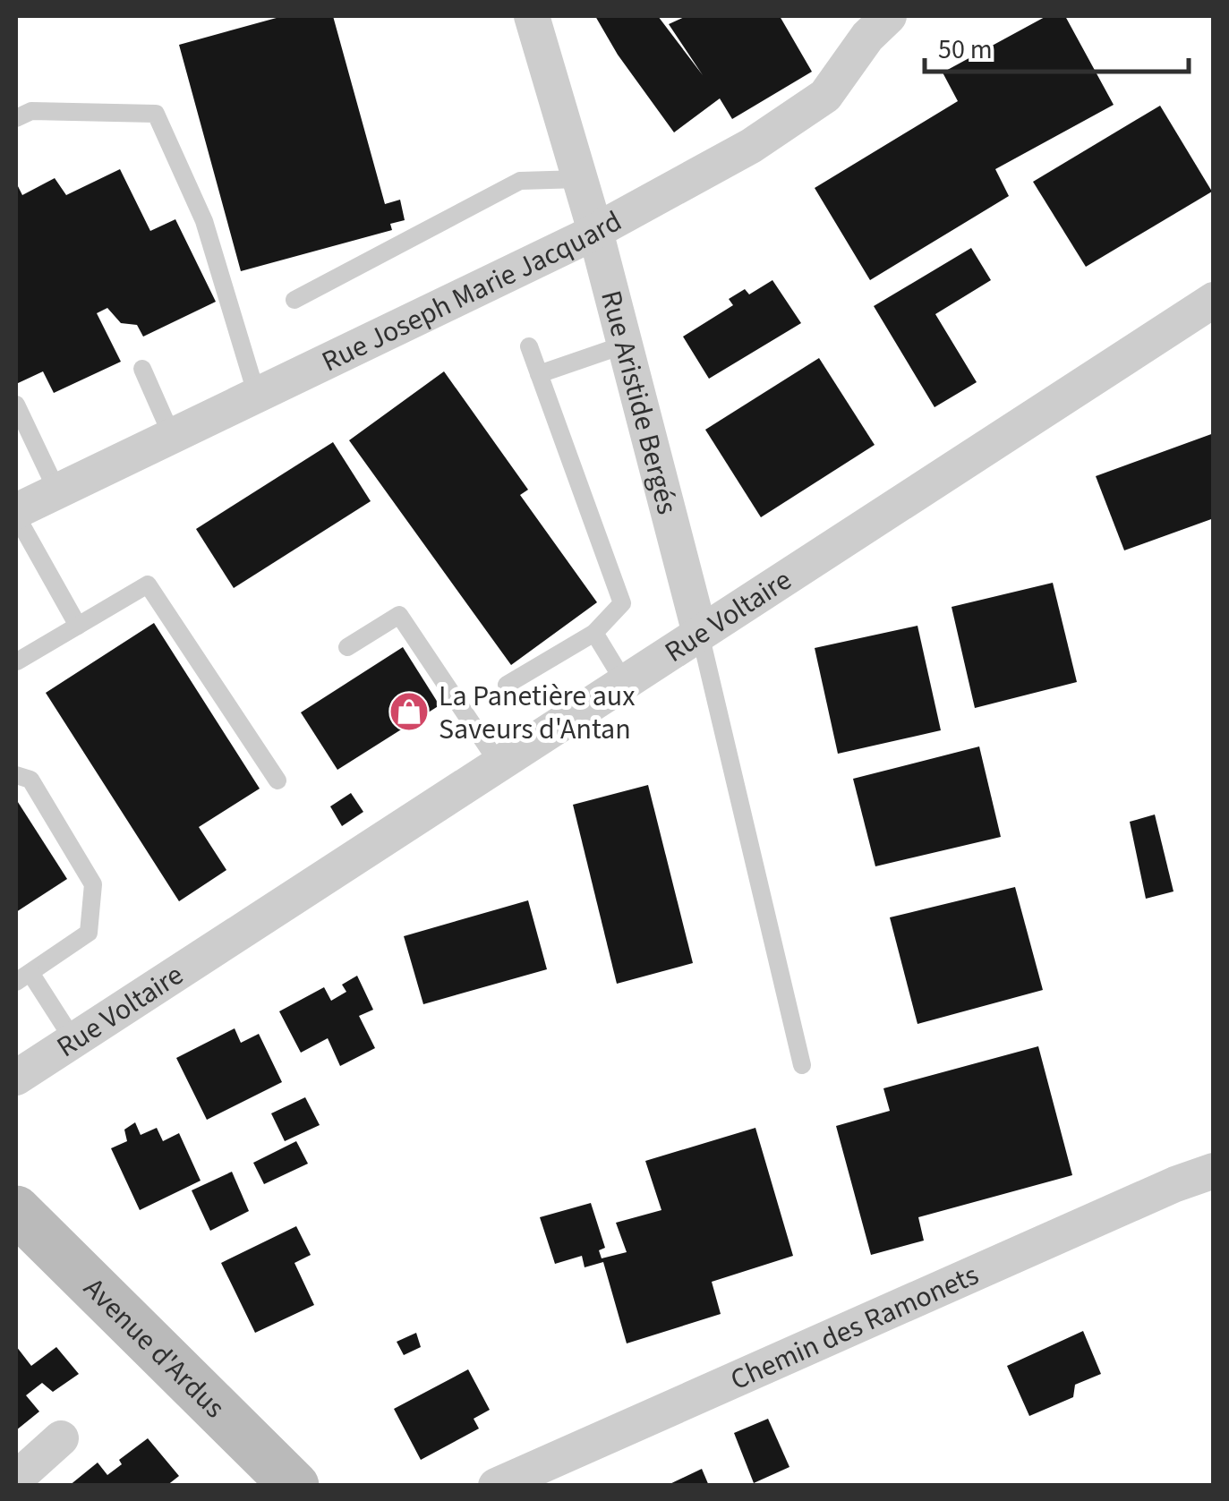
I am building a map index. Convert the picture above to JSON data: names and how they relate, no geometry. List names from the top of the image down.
{
  "streets": {
    "main road": ["Avenue d'Ardus"],
    "street": [
      "Rue Joseph Marie Jacquard",
      "Rue Aristide Bergés",
      "Rue Voltaire",
      "Chemin des Ramonets"
    ]
  },
  "crossings": [
    ["Rue Joseph Marie Jacquard", "Rue Aristide Bergés"],
    ["Rue Aristide Bergés", "Rue Voltaire"]
  ],
  "places": {
    "shop": ["La Panetière aux Saveurs d'Antan"]
  },
  "scale_bar": "50 m"
}
